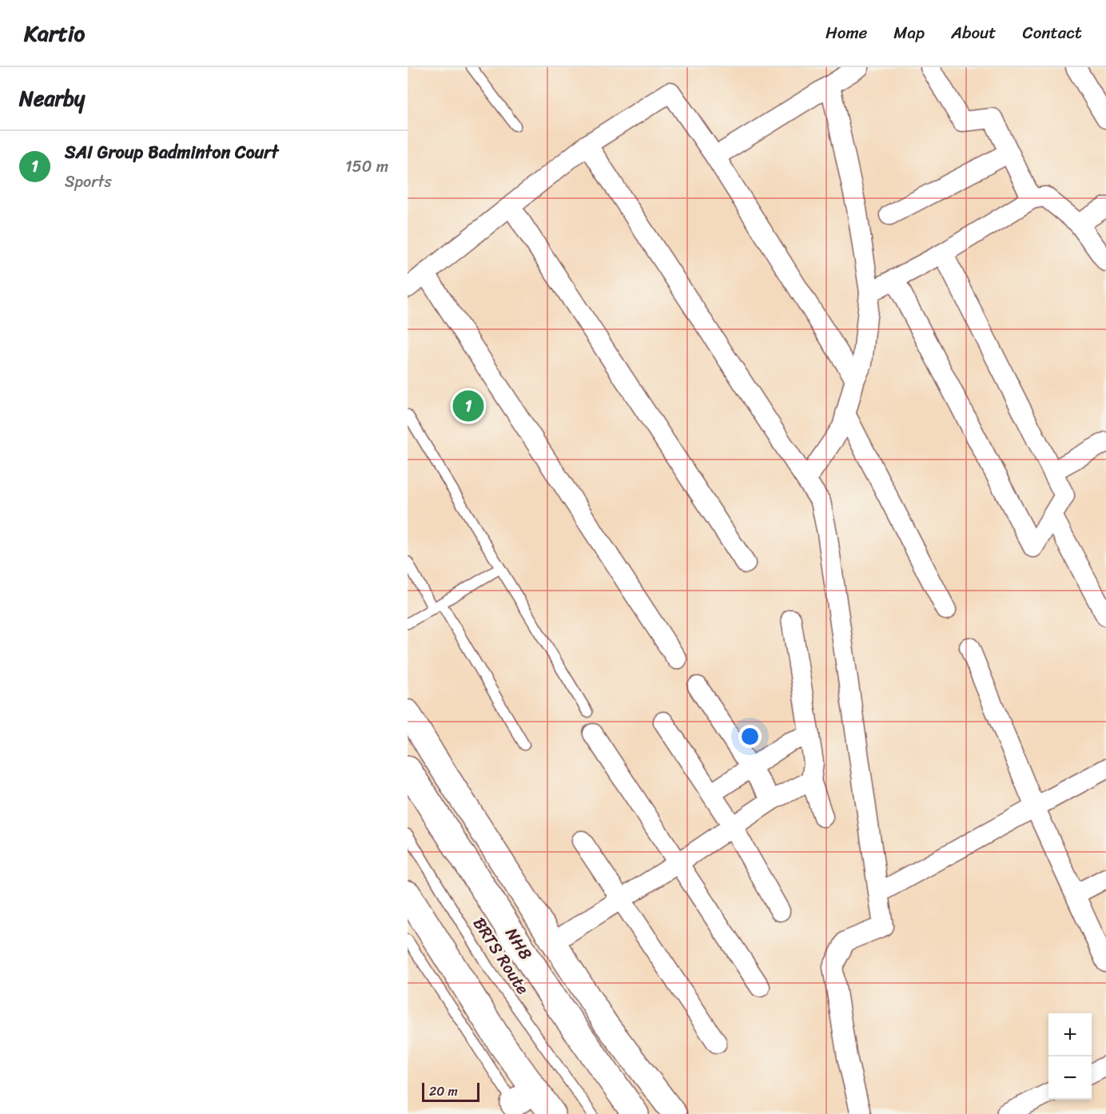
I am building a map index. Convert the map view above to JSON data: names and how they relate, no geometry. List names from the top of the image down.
{
  "streets": {
    "main road": ["NH8"],
    "lane": ["BRTS Route"]
  },
  "scale_bar": "20 m",
  "page": {
    "header": "Kartio",
    "nav": [
      "Home",
      "Map",
      "About",
      "Contact"
    ],
    "heading": "Nearby",
    "list": [
      {
        "mark": "1",
        "name": "SAI Group Badminton Court",
        "note": "Sports",
        "value": "150 m"
      }
    ],
    "pins": "1",
    "map_buttons": ["+", "−"],
    "scale": "20 m"
  }
}
